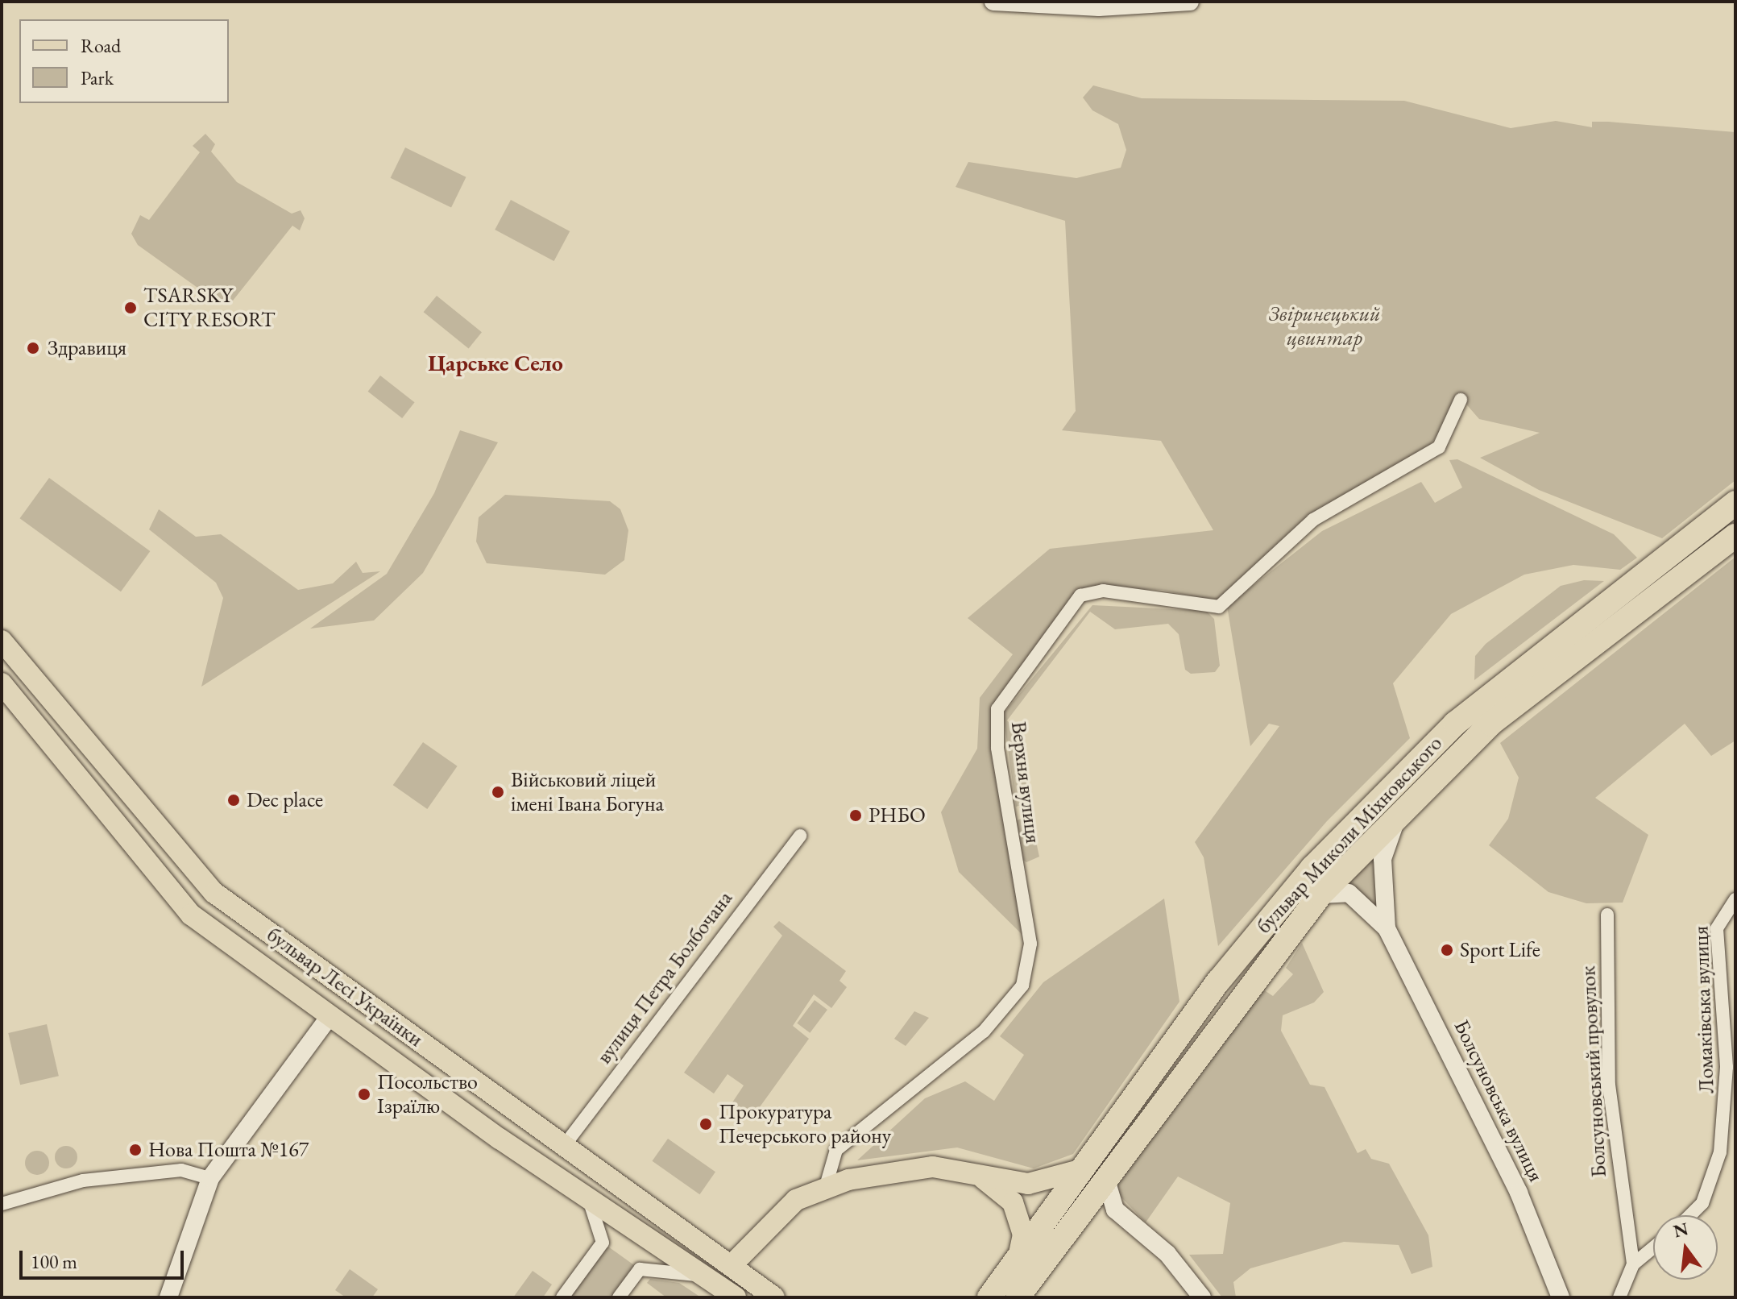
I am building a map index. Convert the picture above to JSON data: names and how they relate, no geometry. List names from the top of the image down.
{
  "streets": {
    "highway": ["бульвар Миколи Міхновського"],
    "main road": ["бульвар Лесі Українки"],
    "street": [
      "Верхня вулиця",
      "вулиця Петра Болбочана",
      "Ломаківська вулиця",
      "Болсуновський провулок",
      "Болсуновська вулиця"
    ]
  },
  "crossings": [
    ["бульвар Миколи Міхновського", "Болсуновська вулиця"],
    ["вулиця Петра Болбочана", "бульвар Лесі Українки"]
  ],
  "districts": ["Царське Село"],
  "parks": ["Звіринецький цвинтар"],
  "places": [
    "TSARSKY CITY RESORT",
    "Здравиця",
    "Військовий ліцей імені Івана Богуна",
    "Dec place",
    "РНБО",
    "Sport Life",
    "Посольство Ізраїлю",
    "Прокуратура Печерського району",
    "Нова Пошта №167"
  ],
  "legend": ["Road", "Park"],
  "scale_bar": "100 m",
  "north": "top"
}
